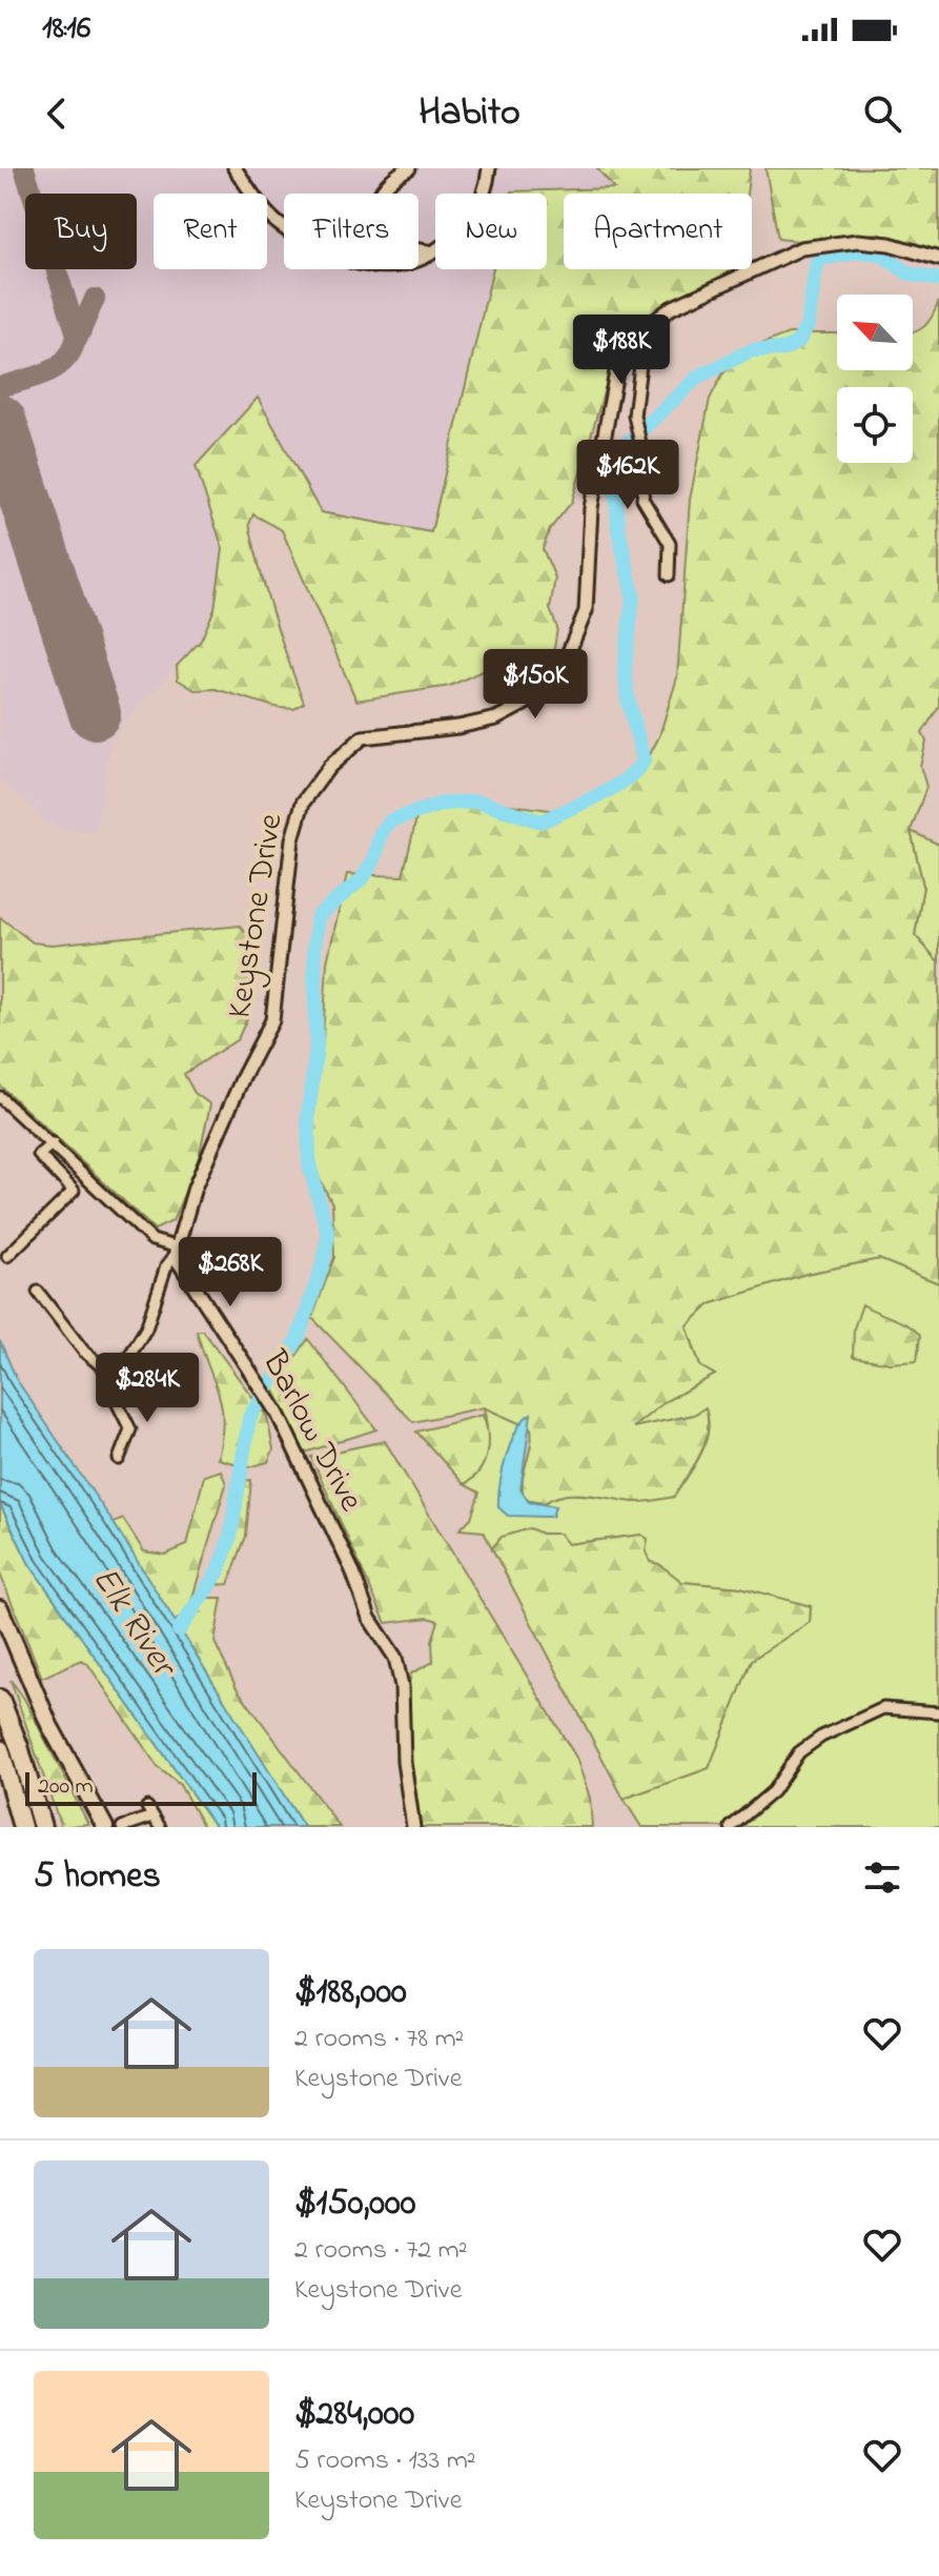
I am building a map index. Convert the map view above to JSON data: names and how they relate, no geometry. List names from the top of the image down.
{
  "streets": {
    "street": ["Keystone Drive", "Barlow Drive"]
  },
  "crossings": [
    ["Keystone Drive", "Barlow Drive"]
  ],
  "water": ["Elk River"],
  "scale_bar": "200 m",
  "north": "top left",
  "page": {
    "status": "18:16",
    "header": "Habito",
    "chip": [
      "Buy",
      "Rent",
      "Filters",
      "New",
      "Apartment"
    ],
    "price": [
      "$188K",
      "$162K",
      "$150K",
      "$268K",
      "$284K"
    ],
    "scale": "200 m",
    "heading": "5 homes",
    "list": [
      {
        "name": "$188,000",
        "note": "2 rooms · 78 m² · Keystone Drive"
      },
      {
        "name": "$150,000",
        "note": "2 rooms · 72 m² · Keystone Drive"
      },
      {
        "name": "$284,000",
        "note": "5 rooms · 133 m² · Keystone Drive"
      }
    ]
  }
}
